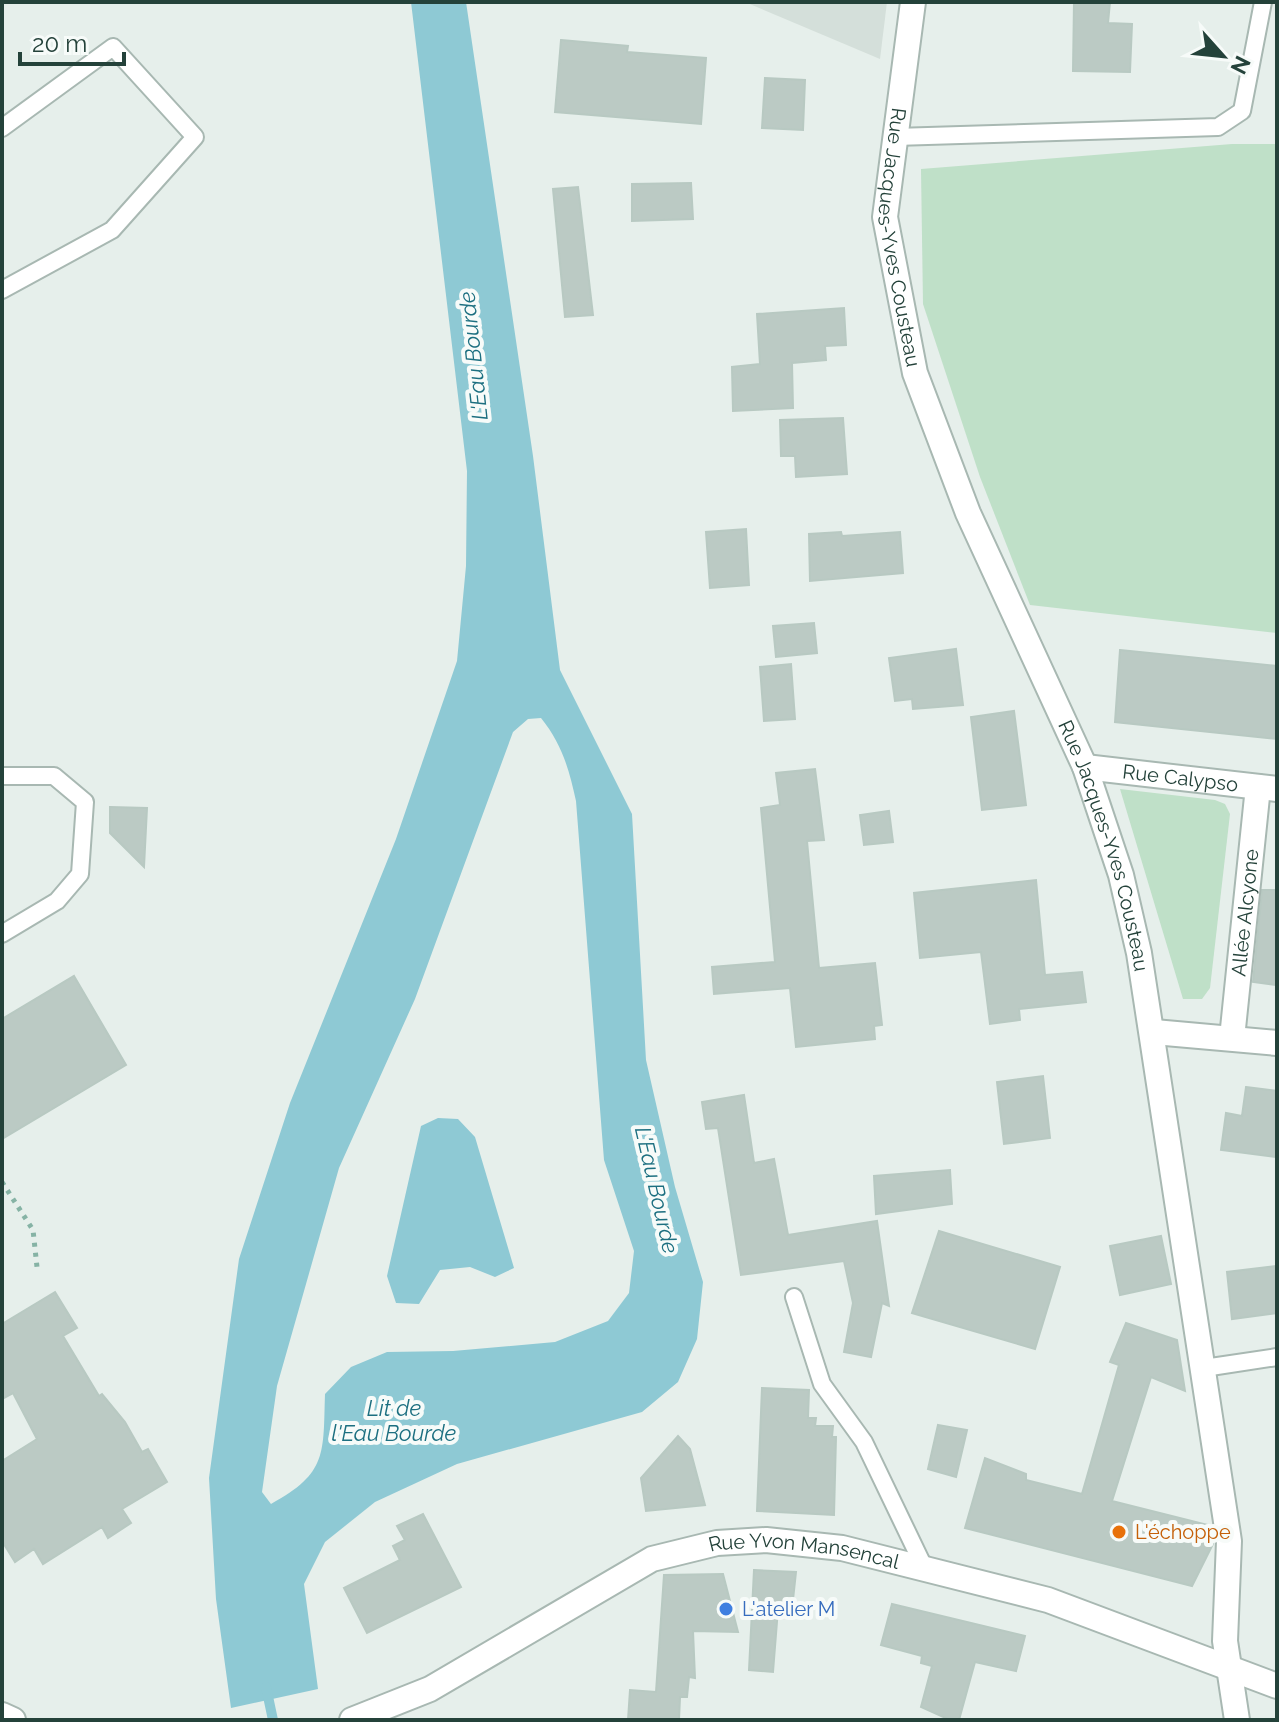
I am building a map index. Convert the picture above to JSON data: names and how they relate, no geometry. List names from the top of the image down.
{
  "streets": {
    "street": [
      "Rue Jacques-Yves Cousteau",
      "Rue Calypso",
      "Allée Alcyone",
      "Rue Yvon Mansencal"
    ]
  },
  "crossings": [
    ["Rue Jacques-Yves Cousteau", "Rue Calypso"],
    ["Rue Jacques-Yves Cousteau", "Rue Yvon Mansencal"],
    ["Rue Calypso", "Allée Alcyone"]
  ],
  "water": ["L'Eau Bourde", "Lit de l'Eau Bourde"],
  "places": ["L'échoppe", "L'atelier M"],
  "scale_bar": "20 m",
  "north": "bottom right"
}
